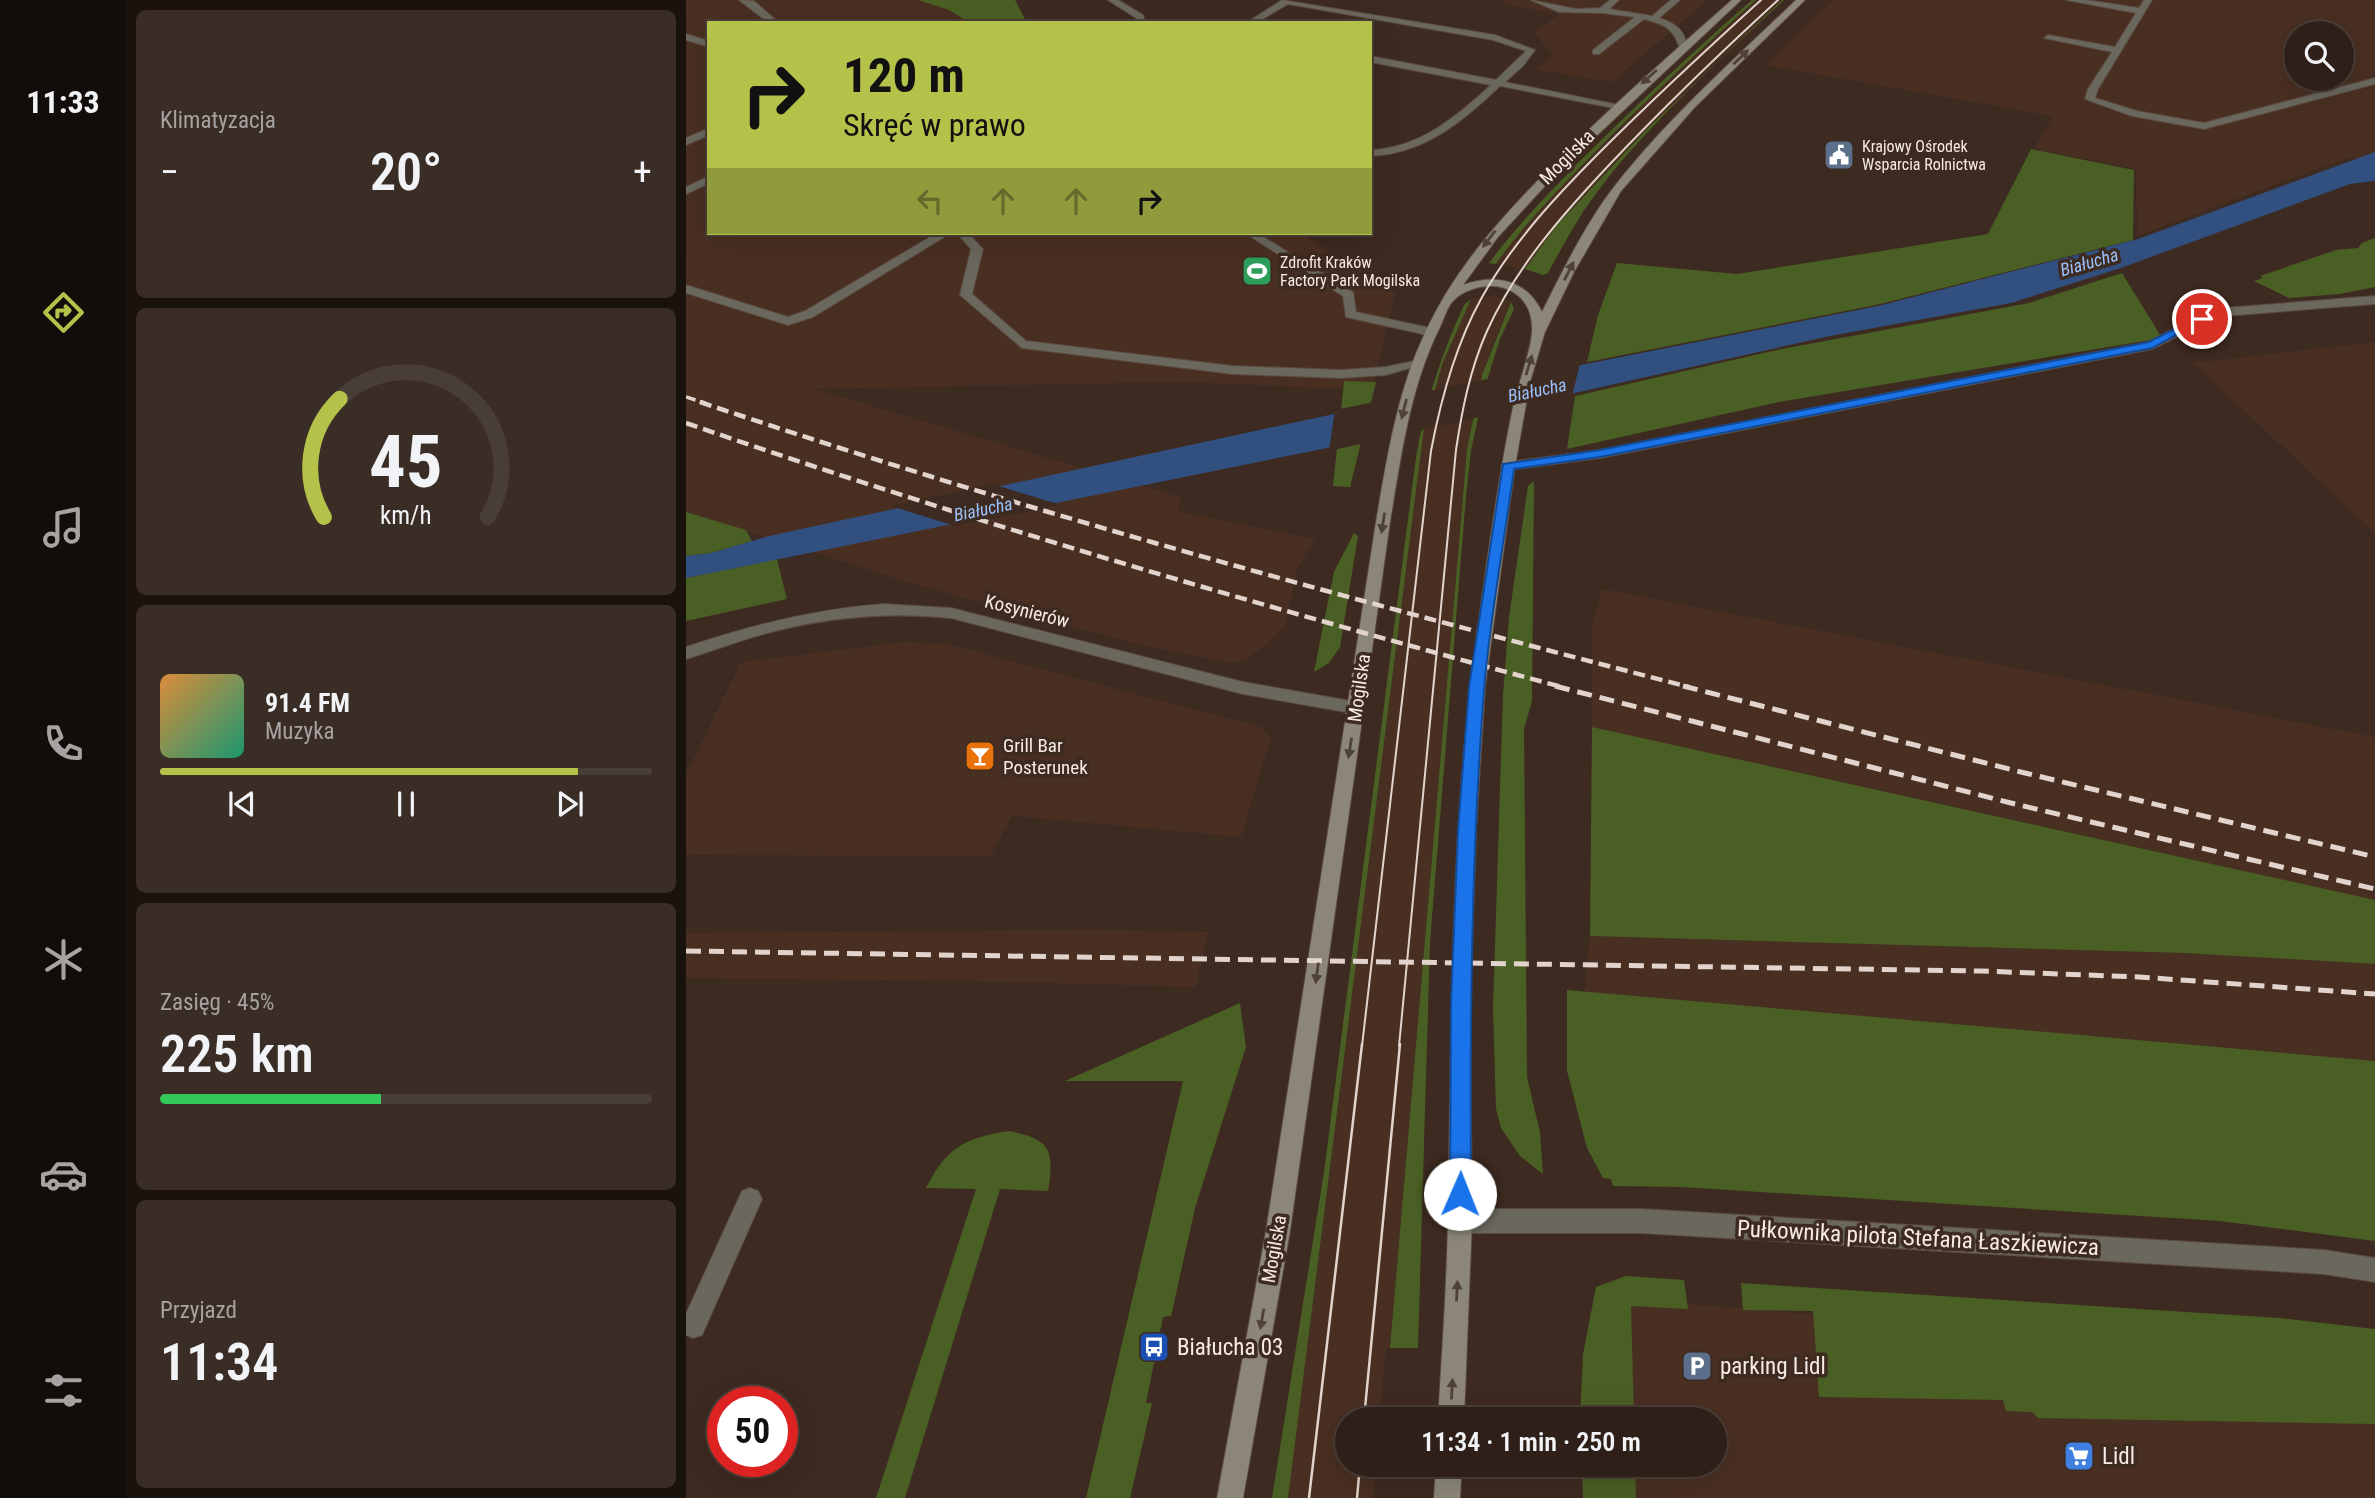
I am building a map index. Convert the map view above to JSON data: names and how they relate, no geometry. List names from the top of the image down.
{
  "streets": {
    "main road": ["Mogilska"],
    "street": ["Kosynierów", "Pułkownika pilota Stefana Łaszkiewicza"]
  },
  "crossings": [
    ["Mogilska", "Kosynierów"]
  ],
  "water": ["Białucha"],
  "places": {
    "public building": ["Krajowy Ośrodek Wsparcia Rolnictwa"],
    "sports": ["Zdrofit Kraków Factory Park Mogilska"],
    "bar": ["Grill Bar Posterunek"],
    "bus stop": ["Białucha 03"],
    "parking": ["parking Lidl"],
    "supermarket": ["Lidl"]
  },
  "page": {
    "tabs": "11:33",
    "tile": [
      "Klimatyzacja",
      ["Zasięg · 45%", "225 km"],
      ["Przyjazd", "11:34"]
    ],
    "turn": ["120 m", "Skręć w prawo"],
    "heat": ["−", "20°", "+"],
    "song": ["91.4 FM", "Muzyka"],
    "limit": "50",
    "trip": "11:34 · 1 min · 250 m",
    "gauge": ["45", "km/h"]
  }
}
